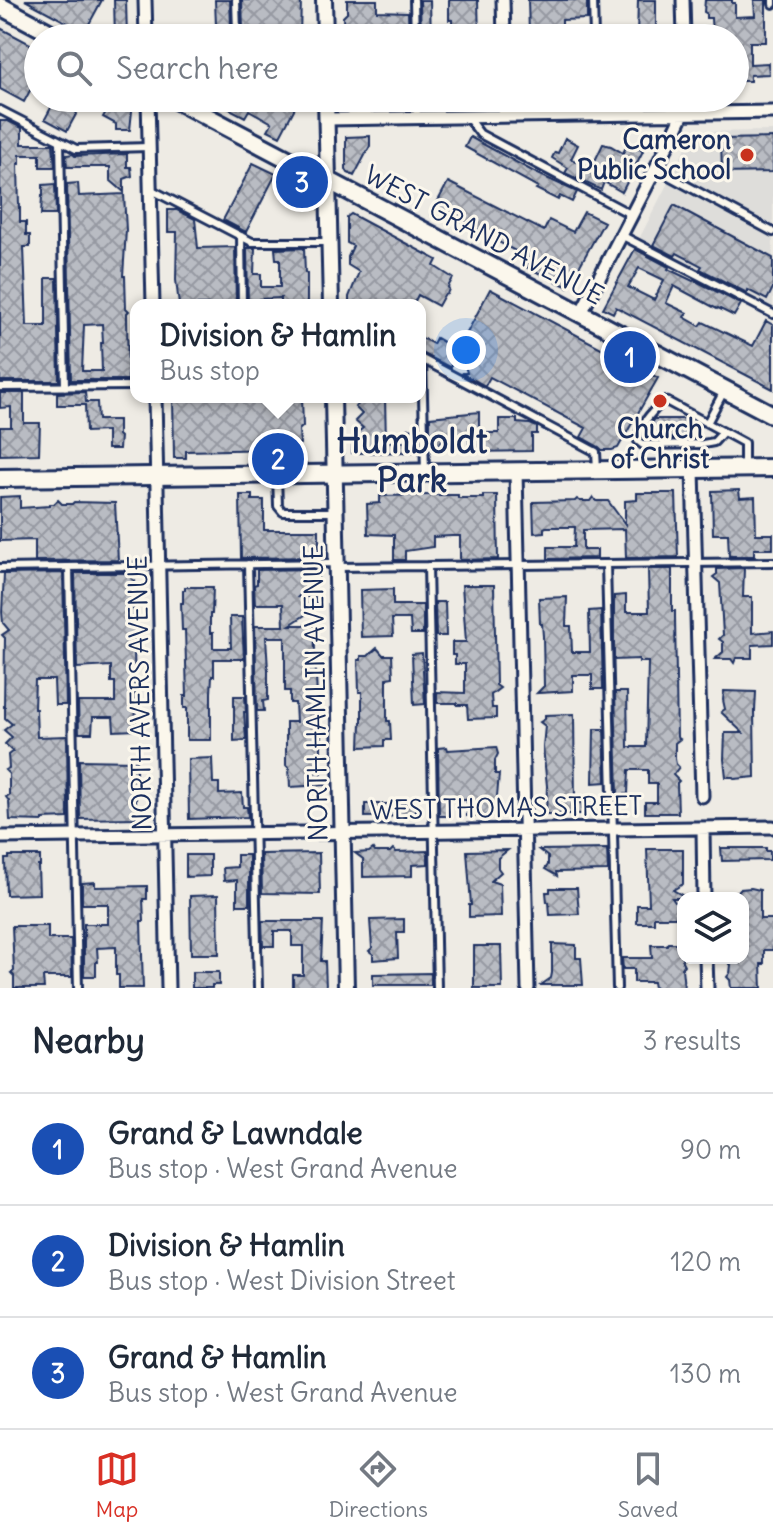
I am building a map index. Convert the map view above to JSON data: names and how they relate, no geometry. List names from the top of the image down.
{
  "streets": {
    "main road": ["WEST GRAND AVENUE"],
    "street": ["NORTH AVERS AVENUE", "NORTH HAMLIN AVENUE", "WEST THOMAS STREET"]
  },
  "crossings": [
    ["NORTH AVERS AVENUE", "WEST THOMAS STREET"],
    ["NORTH HAMLIN AVENUE", "WEST THOMAS STREET"]
  ],
  "districts": ["Humboldt Park"],
  "places": ["Cameron Public School", "Church of Christ"],
  "page": {
    "search": "Search here",
    "pins": ["3", "1", "2"],
    "popup": ["Division & Hamlin", "Bus stop"],
    "heading": ["Nearby", "3 results"],
    "list": [
      {
        "mark": "1",
        "name": "Grand & Lawndale",
        "note": "Bus stop · West Grand Avenue",
        "value": "90 m"
      },
      {
        "mark": "2",
        "name": "Division & Hamlin",
        "note": "Bus stop · West Division Street",
        "value": "120 m"
      },
      {
        "mark": "3",
        "name": "Grand & Hamlin",
        "note": "Bus stop · West Grand Avenue",
        "value": "130 m"
      }
    ],
    "nav": ["Map", "Directions", "Saved"]
  }
}
